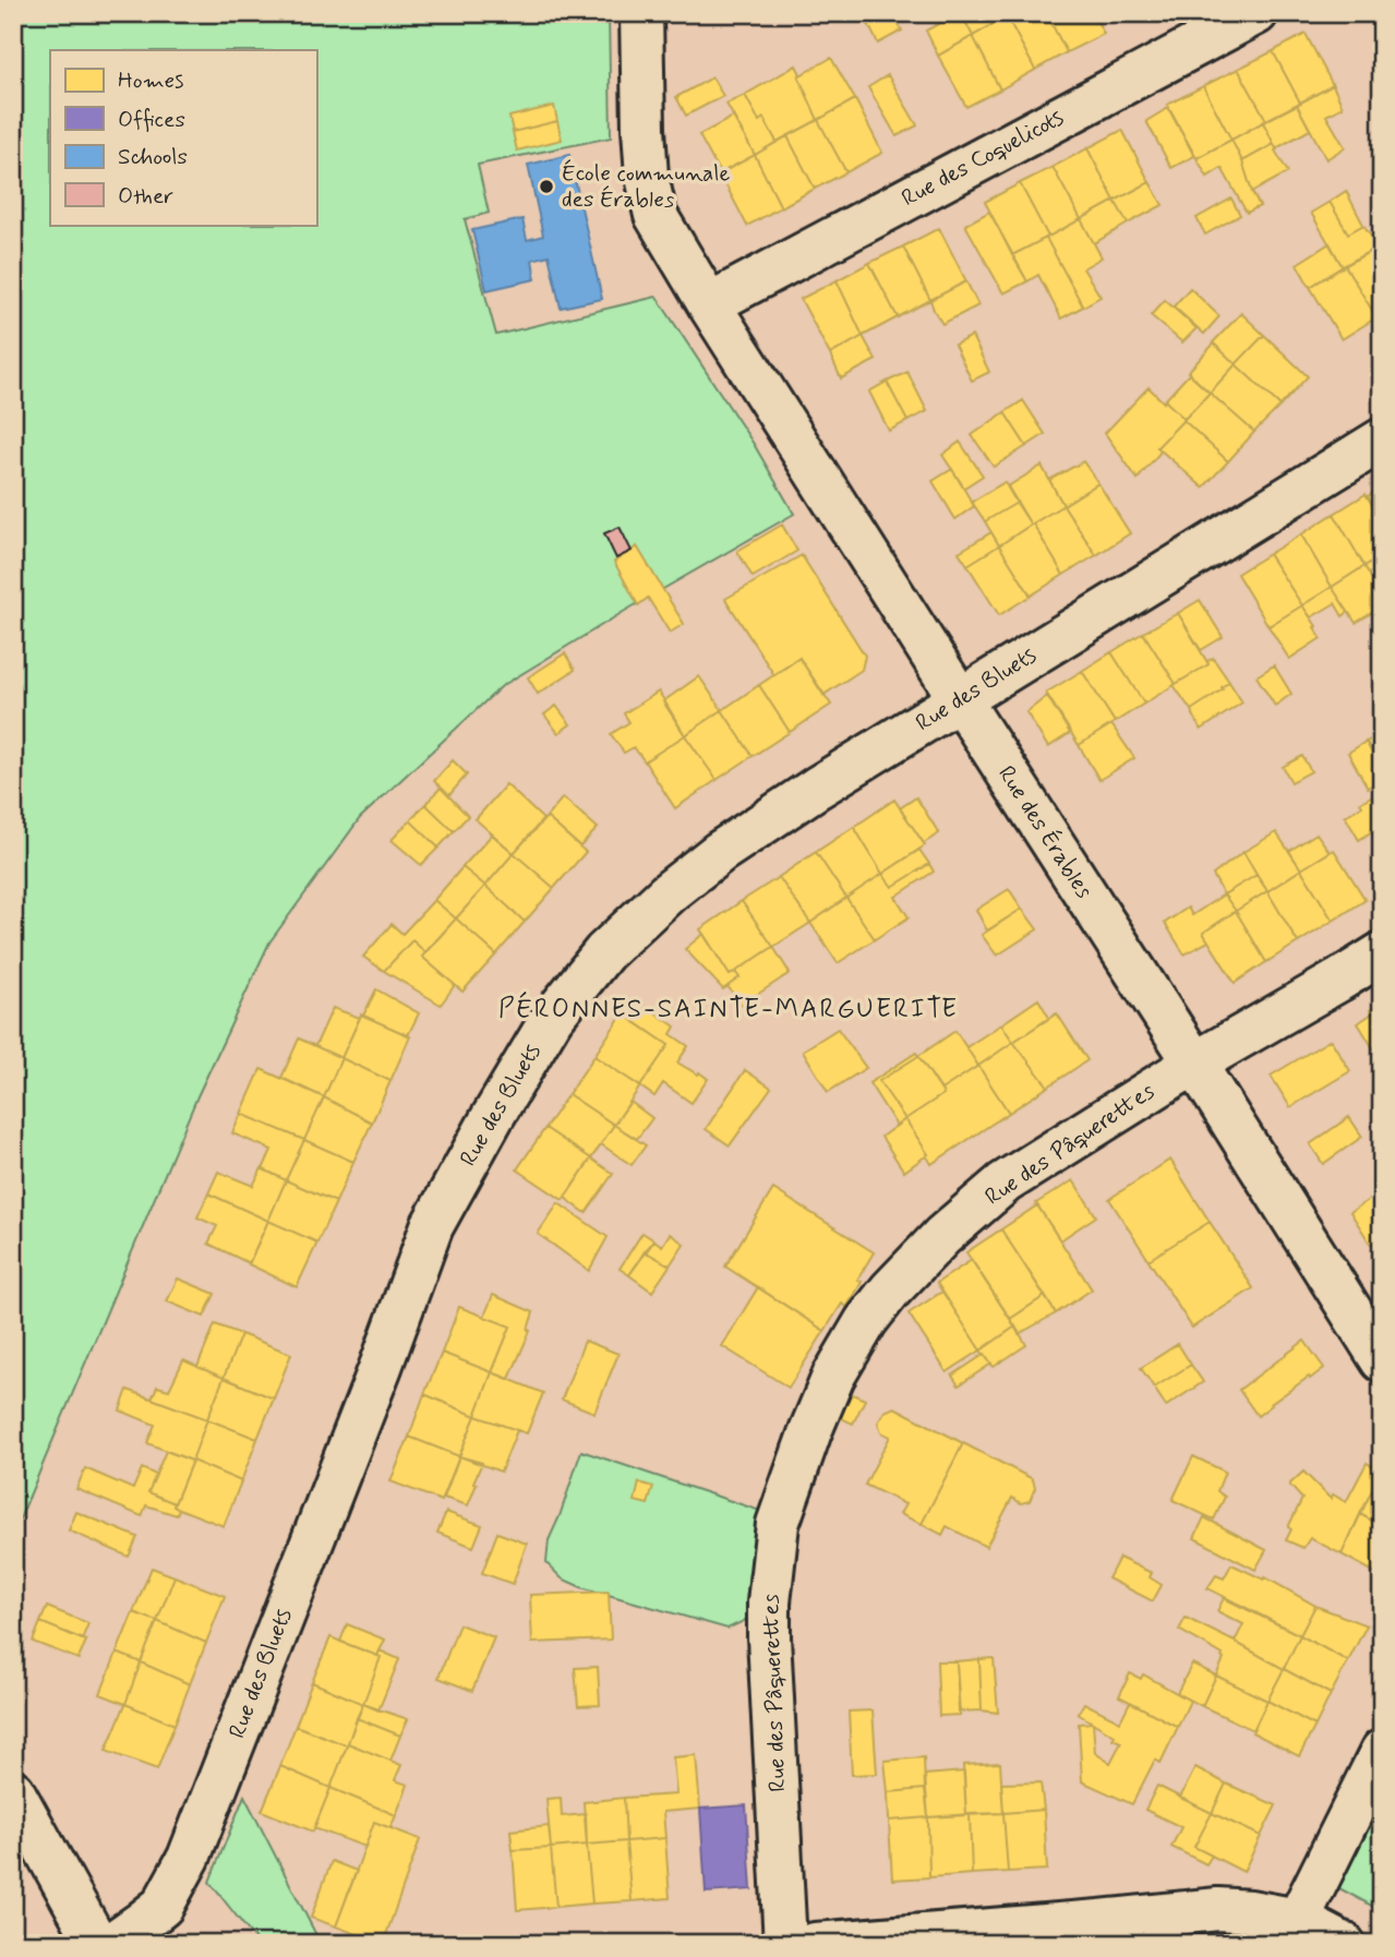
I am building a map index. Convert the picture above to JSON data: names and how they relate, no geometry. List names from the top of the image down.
{
  "streets": {
    "street": [
      "Rue des Coquelicots",
      "Rue des Bluets",
      "Rue des Érables",
      "Rue des Pâquerettes"
    ]
  },
  "crossings": [
    ["Rue des Coquelicots", "Rue des Érables"],
    ["Rue des Bluets", "Rue des Érables"],
    ["Rue des Érables", "Rue des Pâquerettes"]
  ],
  "districts": ["PÉRONNES-SAINTE-MARGUERITE"],
  "places": ["École communale des Érables"],
  "legend": [
    "Homes",
    "Offices",
    "Schools",
    "Other"
  ]
}
